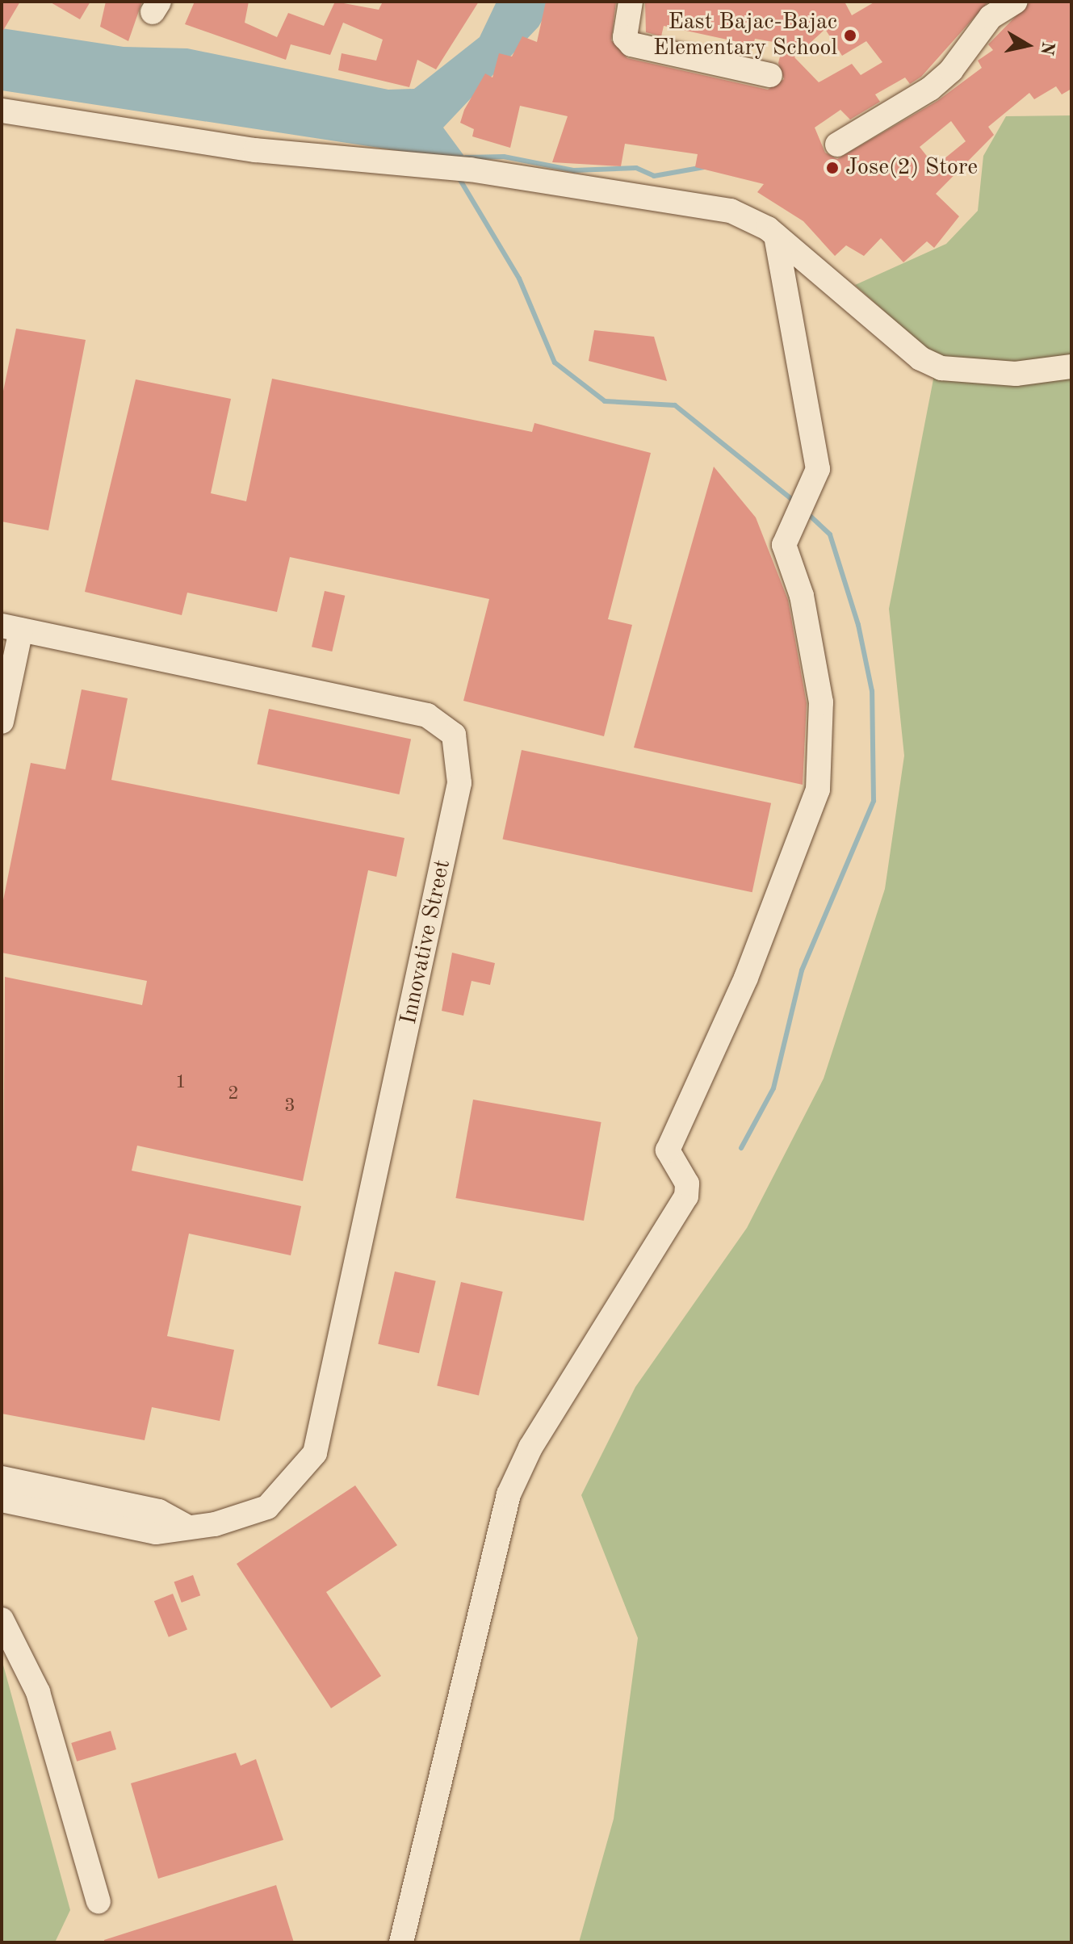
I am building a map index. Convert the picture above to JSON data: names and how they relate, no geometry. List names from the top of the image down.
{
  "streets": {
    "street": ["Innovative Street"]
  },
  "places": ["East Bajac-Bajac Elementary School", "Jose(2) Store"],
  "house_numbers": ["1", "2", "3"],
  "north": "right"
}
